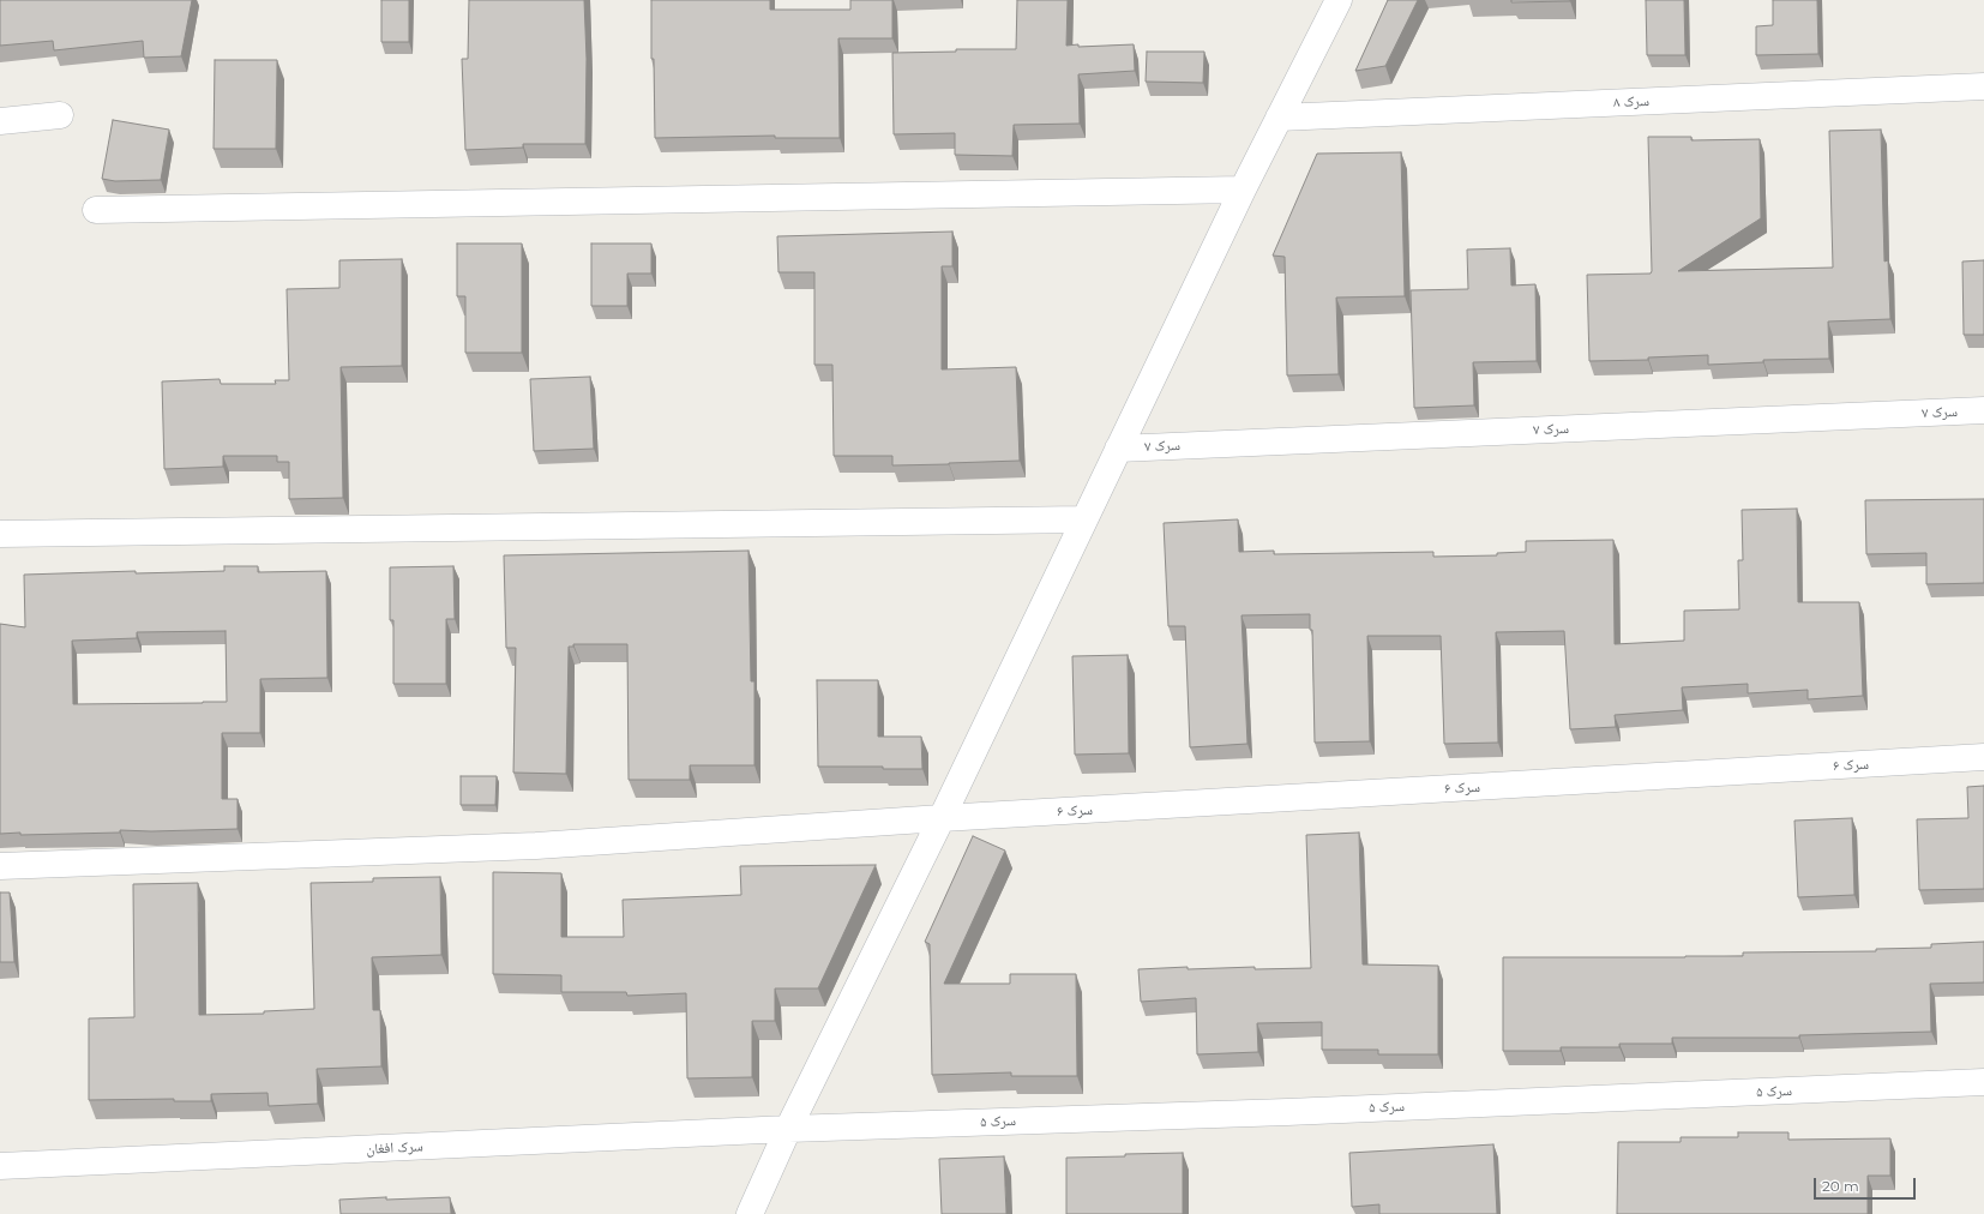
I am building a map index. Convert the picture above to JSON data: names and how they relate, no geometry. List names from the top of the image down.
{
  "streets": {
    "street": [
      "سرک ۸",
      "سرک ۷",
      "سرک ۶",
      "سرک ۵",
      "سرک افغان"
    ]
  },
  "crossings": [
    ["سرک ۵", "سرک افغان"]
  ],
  "scale_bar": "20 m"
}
